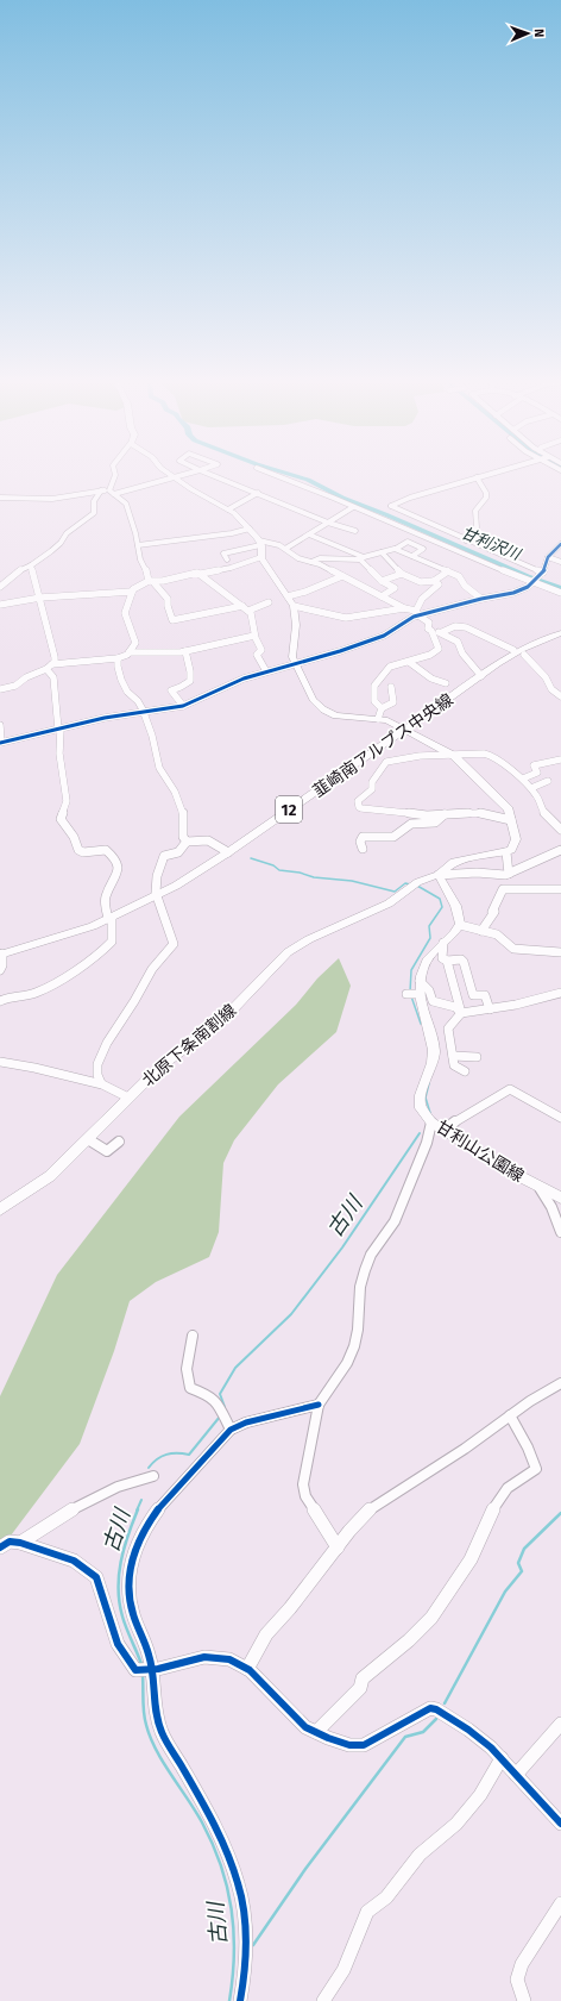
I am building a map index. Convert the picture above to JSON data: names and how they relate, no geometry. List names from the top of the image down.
{
  "streets": {
    "main road": [
      "韮崎南アルプス中央線",
      "12",
      "北原下条南割線",
      "甘利山公園線"
    ]
  },
  "water": ["甘利沢川", "古川"],
  "north": "right"
}
